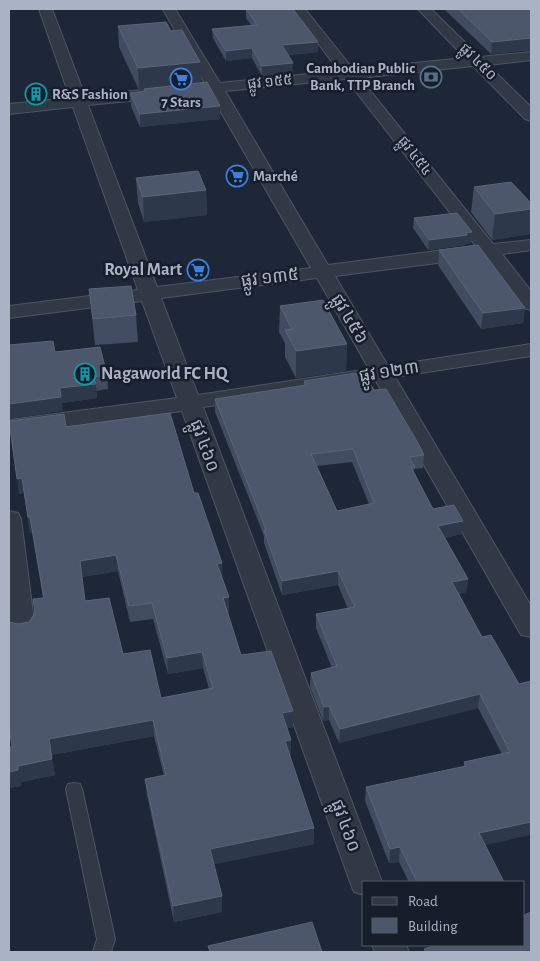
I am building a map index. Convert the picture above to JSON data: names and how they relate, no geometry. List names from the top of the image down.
{
  "streets": {
    "street": [
      "ផ្លូវ ៤៥០",
      "ផ្លូវ ១៥៥",
      "ផ្លូវ ៤៥៤",
      "ផ្លូវ ១៣៥",
      "ផ្លូវ ៤៥៦",
      "ផ្លូវ ១២៣",
      "ផ្លូវ ៤៦០"
    ]
  },
  "crossings": [
    ["ផ្លូវ ៤៥០", "ផ្លូវ ១៥៥"],
    ["ផ្លូវ ១៥៥", "ផ្លូវ ៤៥៤"],
    ["ផ្លូវ ១៥៥", "ផ្លូវ ៤៥៦"],
    ["ផ្លូវ ១៥៥", "ផ្លូវ ៤៦០"],
    ["ផ្លូវ ៤៥៤", "ផ្លូវ ១៣៥"],
    ["ផ្លូវ ១៣៥", "ផ្លូវ ៤៥៦"],
    ["ផ្លូវ ១៣៥", "ផ្លូវ ៤៦០"],
    ["ផ្លូវ ៤៥៦", "ផ្លូវ ១២៣"],
    ["ផ្លូវ ១២៣", "ផ្លូវ ៤៦០"]
  ],
  "places": {
    "bank": ["Cambodian Public Bank, TTP Branch"],
    "supermarket": ["7 Stars", "Marché", "Royal Mart"],
    "building": ["R&S Fashion", "Nagaworld FC HQ"]
  },
  "legend": ["Road", "Building"]
}
